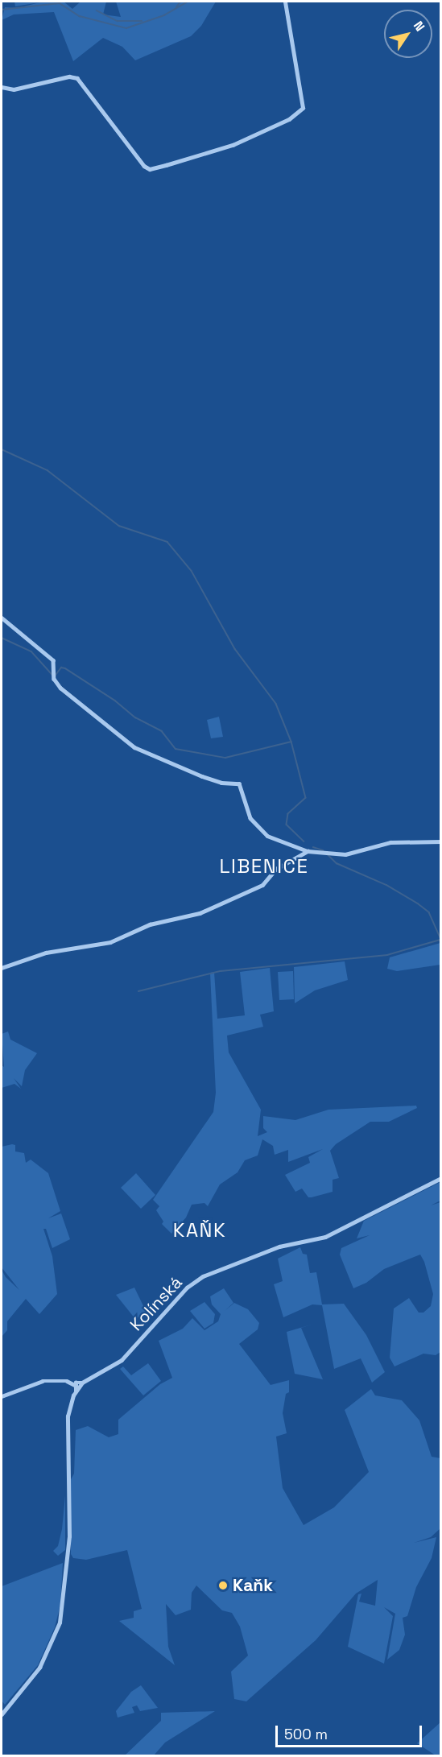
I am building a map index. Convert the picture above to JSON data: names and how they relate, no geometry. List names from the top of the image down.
{
  "streets": {
    "street": ["Kolínská"]
  },
  "districts": ["LIBENICE", "KAŇK"],
  "places": ["Kaňk"],
  "scale_bar": "500 m",
  "north": "top right"
}
